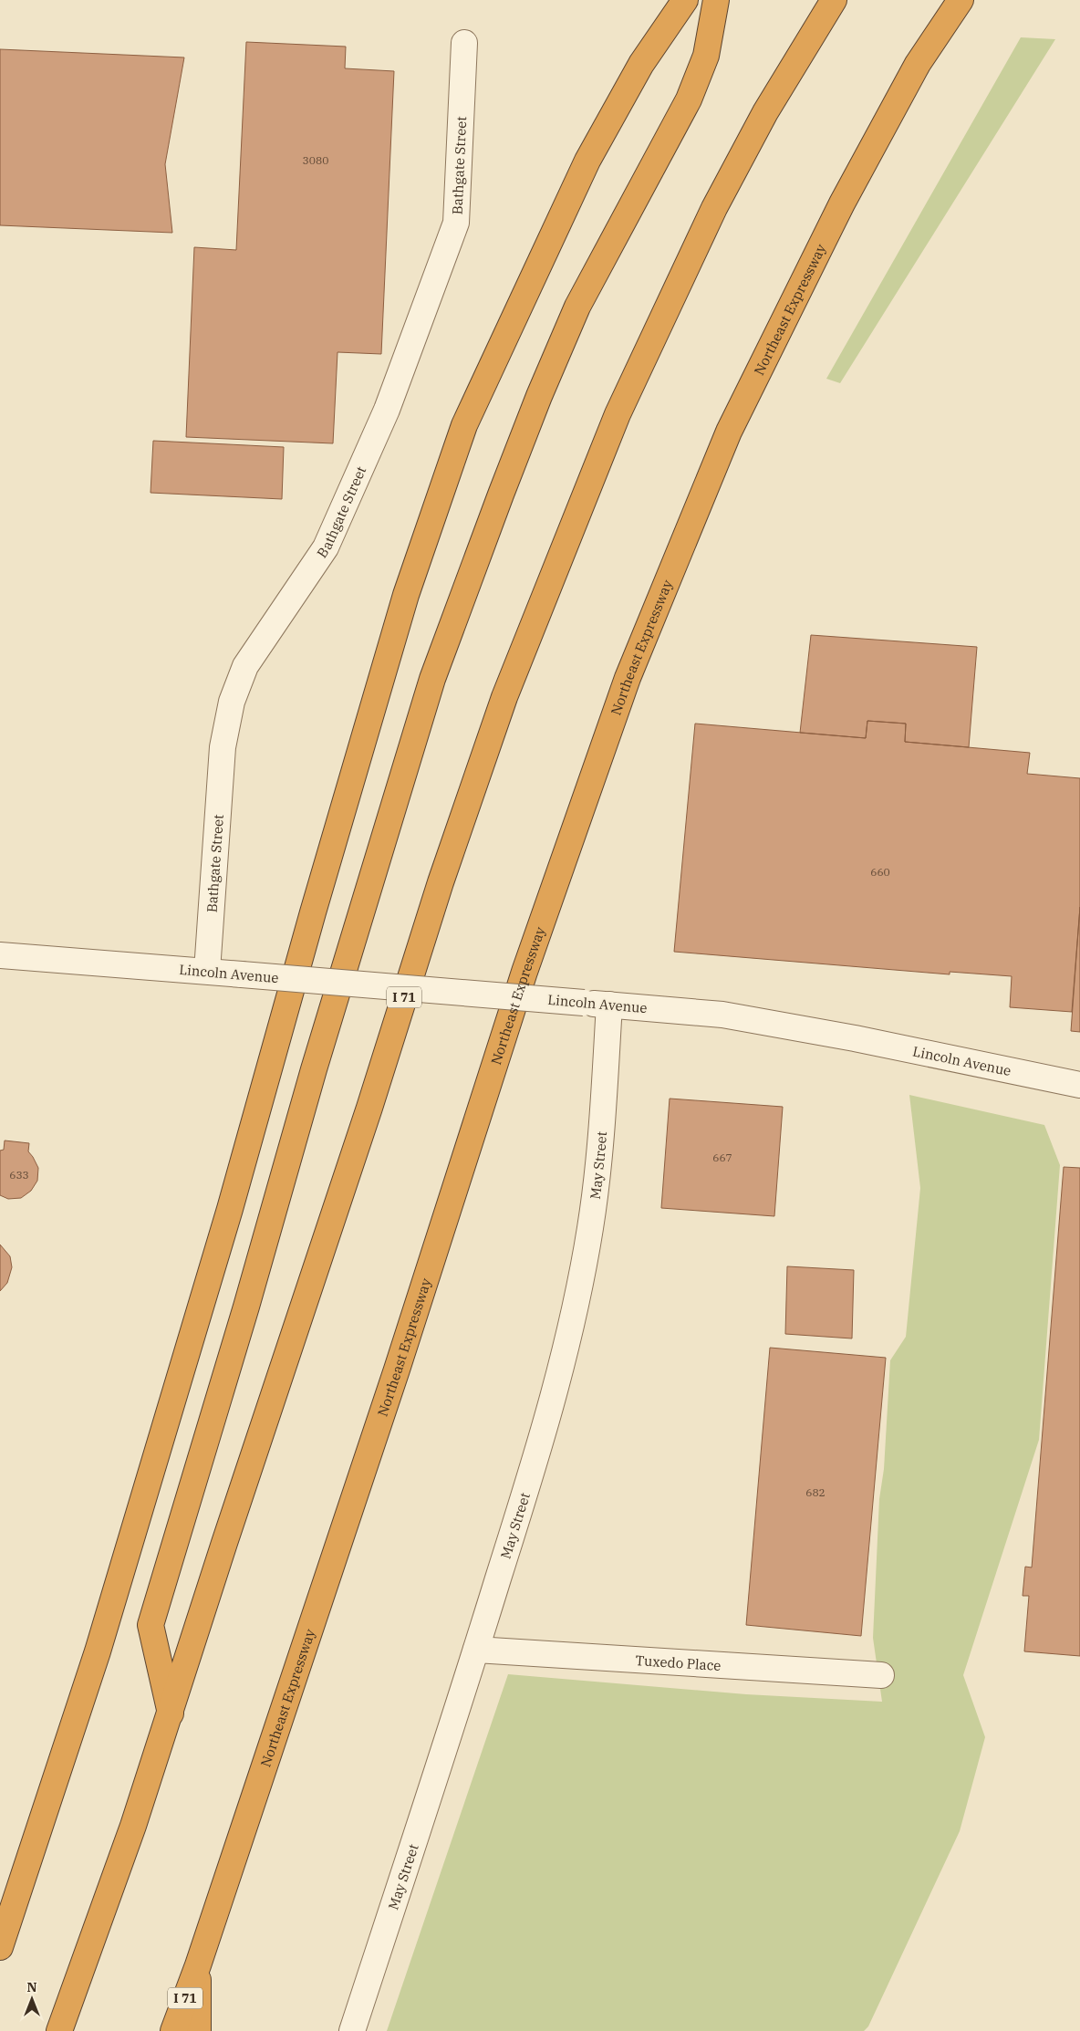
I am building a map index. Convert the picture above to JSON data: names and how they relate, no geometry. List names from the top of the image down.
{
  "streets": {
    "highway": ["Northeast Expressway", "I 71"],
    "street": [
      "Bathgate Street",
      "Lincoln Avenue",
      "May Street",
      "Tuxedo Place"
    ]
  },
  "crossings": [
    ["Bathgate Street", "Lincoln Avenue"],
    ["Lincoln Avenue", "May Street"],
    ["May Street", "Tuxedo Place"]
  ],
  "house_numbers": [
    "3080",
    "660",
    "667",
    "633",
    "682"
  ],
  "north": "top"
}
